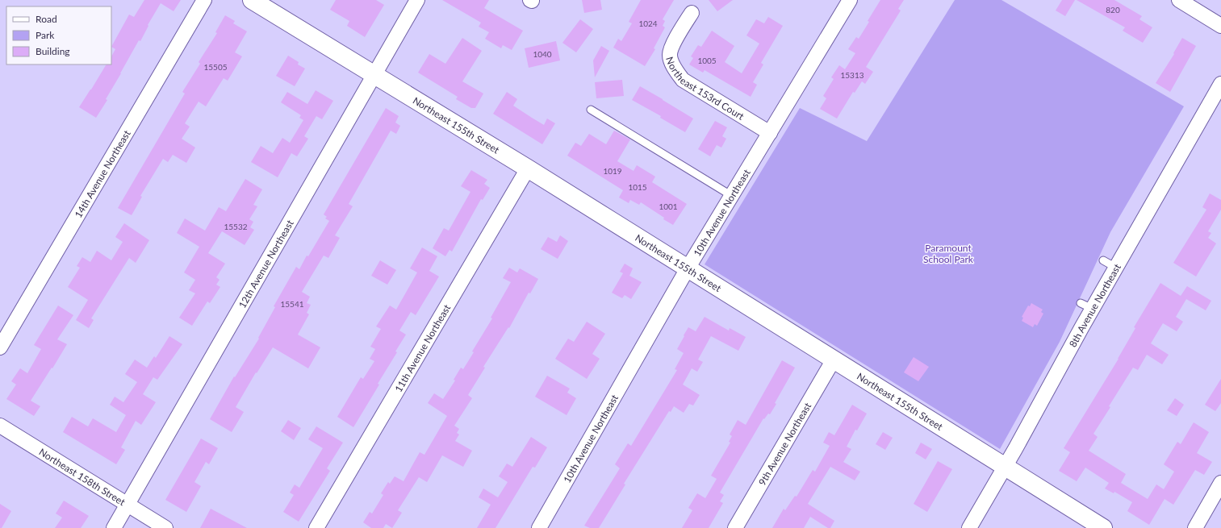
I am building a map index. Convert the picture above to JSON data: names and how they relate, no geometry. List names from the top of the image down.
{
  "streets": {
    "street": [
      "Northeast 153rd Court",
      "Northeast 155th Street",
      "14th Avenue Northeast",
      "10th Avenue Northeast",
      "12th Avenue Northeast",
      "8th Avenue Northeast",
      "11th Avenue Northeast",
      "9th Avenue Northeast",
      "Northeast 158th Street"
    ]
  },
  "crossings": [
    ["Northeast 153rd Court", "10th Avenue Northeast"],
    ["Northeast 155th Street", "10th Avenue Northeast"],
    ["Northeast 155th Street", "12th Avenue Northeast"],
    ["Northeast 155th Street", "8th Avenue Northeast"],
    ["Northeast 155th Street", "11th Avenue Northeast"],
    ["Northeast 155th Street", "9th Avenue Northeast"],
    ["12th Avenue Northeast", "Northeast 158th Street"]
  ],
  "parks": ["Paramount School Park"],
  "house_numbers": [
    "820",
    "1024",
    "1040",
    "1005",
    "15505",
    "15313",
    "1019",
    "1015",
    "1001",
    "15532",
    "15541"
  ],
  "legend": ["Road", "Park", "Building"]
}
